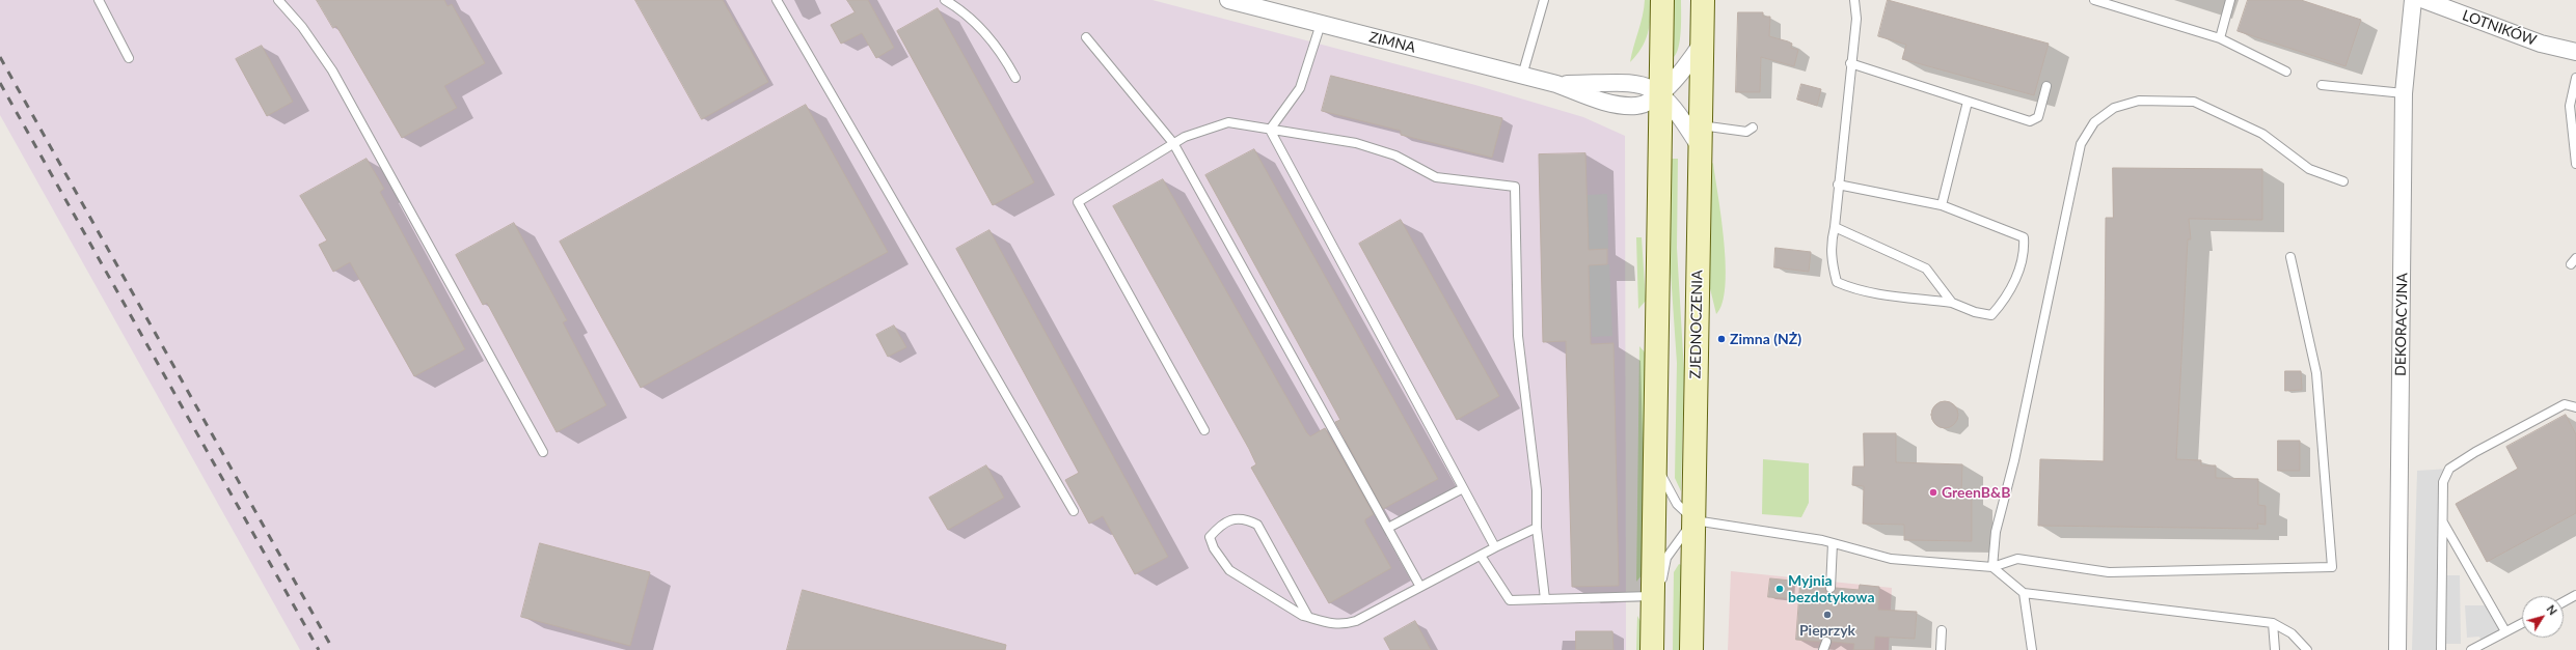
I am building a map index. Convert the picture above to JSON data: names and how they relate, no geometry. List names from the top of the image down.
{
  "streets": {
    "main road": ["ZJEDNOCZENIA"],
    "street": ["LOTNIKÓW", "ZIMNA", "DEKORACYJNA"]
  },
  "crossings": [
    ["ZIMNA", "ZJEDNOCZENIA"]
  ],
  "places": [
    "Zimna (NŻ)",
    "GreenB&B",
    "Myjnia bezdotykowa",
    "Pieprzyk"
  ],
  "north": "top right"
}
